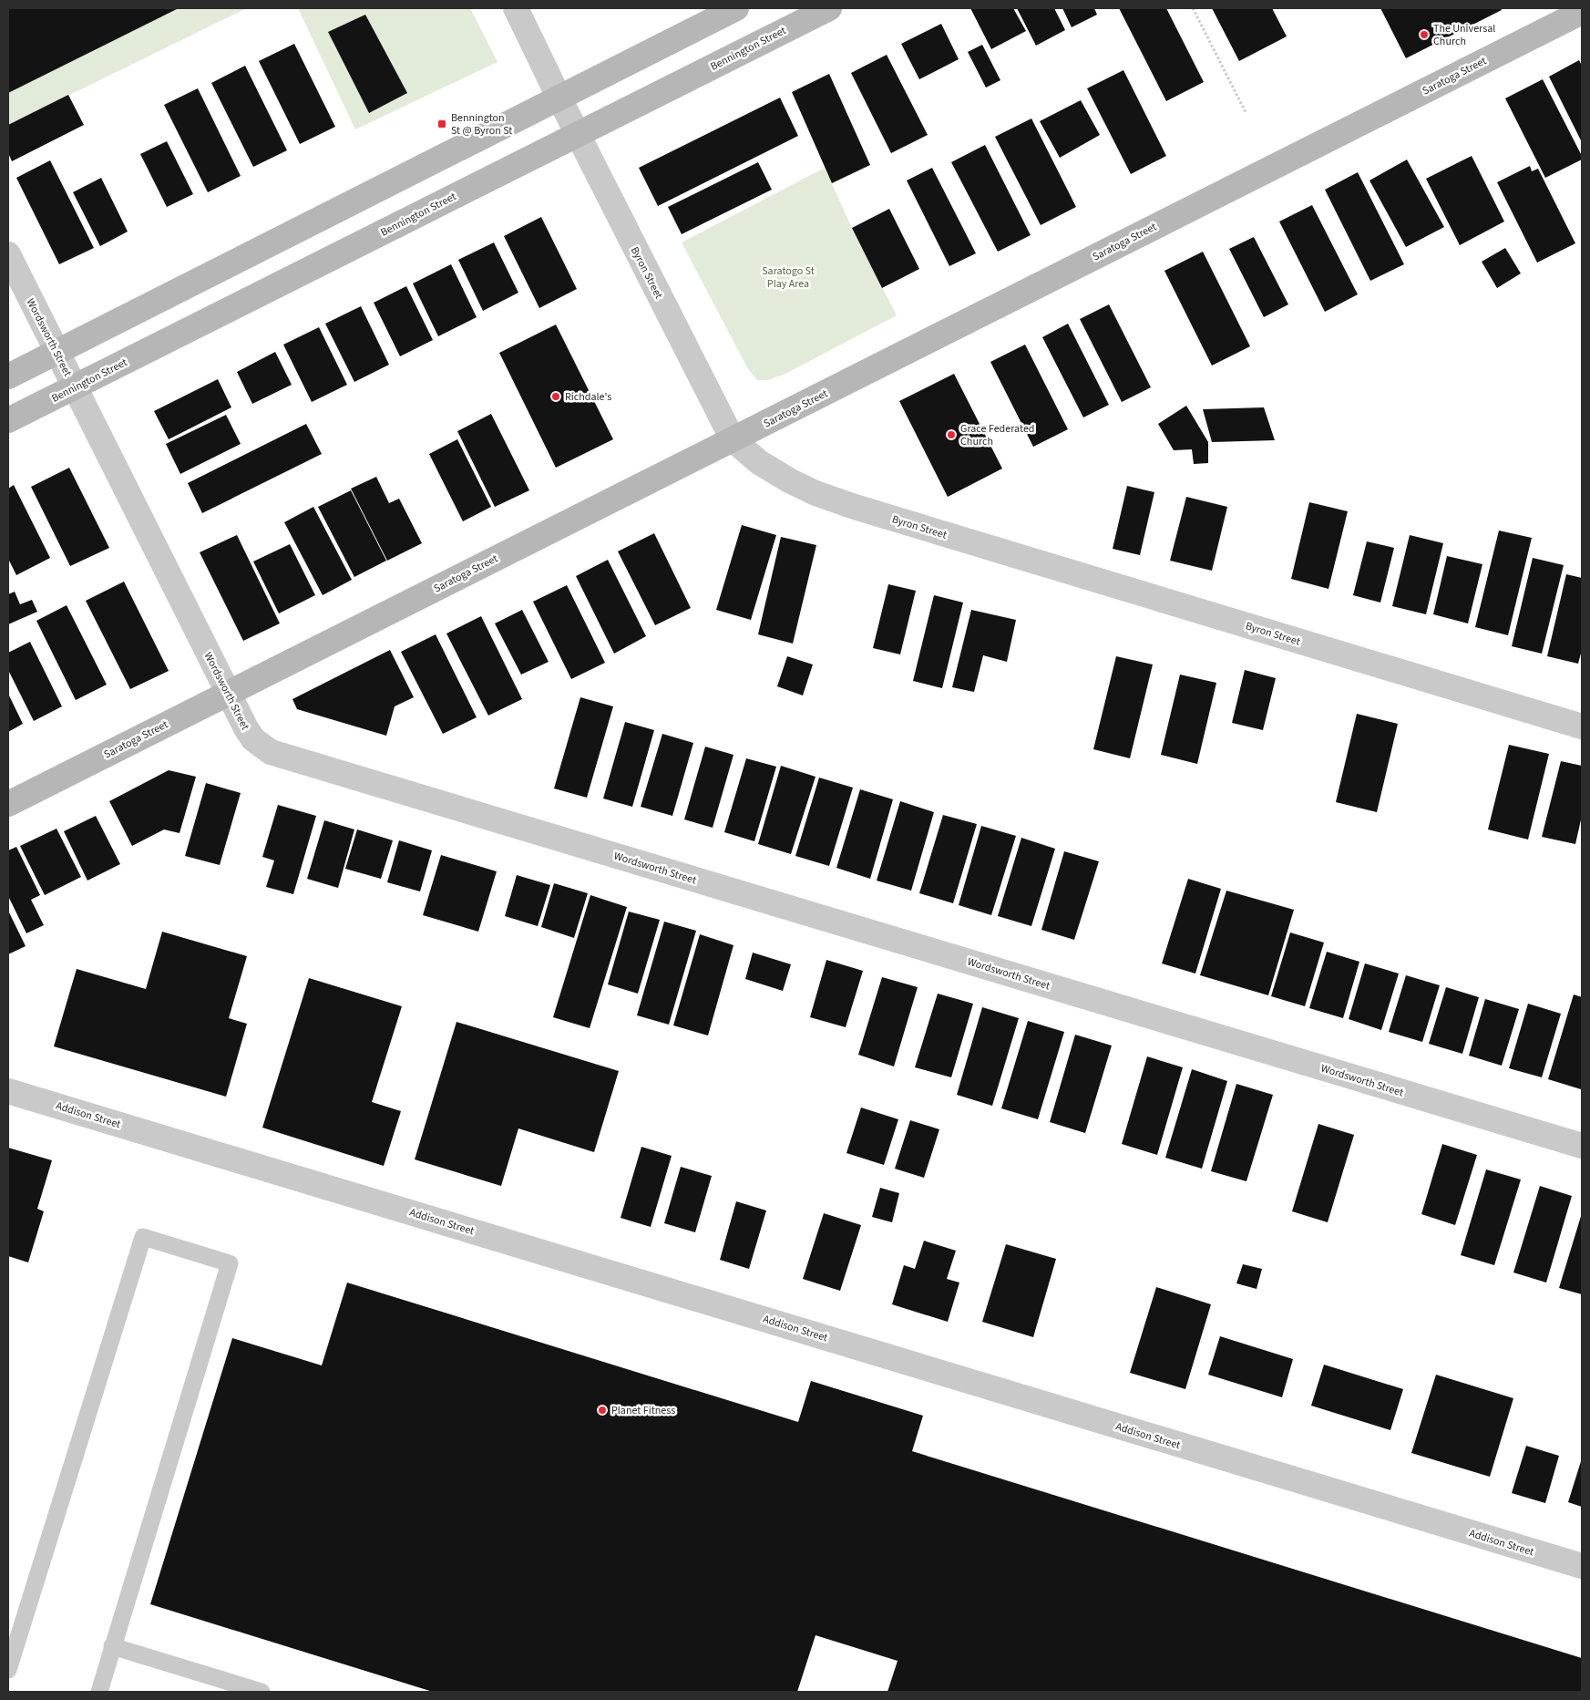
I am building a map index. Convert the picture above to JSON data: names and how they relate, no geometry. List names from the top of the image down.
{
  "streets": {
    "main road": ["Bennington Street", "Saratoga Street"],
    "street": ["Byron Street", "Wordsworth Street", "Addison Street"]
  },
  "crossings": [
    ["Bennington Street", "Byron Street"],
    ["Bennington Street", "Wordsworth Street"],
    ["Saratoga Street", "Byron Street"],
    ["Saratoga Street", "Wordsworth Street"]
  ],
  "parks": ["Saratogo St Play Area"],
  "places": {
    "other": [
      "The Universal Church",
      "Richdale's",
      "Grace Federated Church",
      "Planet Fitness"
    ],
    "transit": ["Bennington St @ Byron St"]
  }
}
